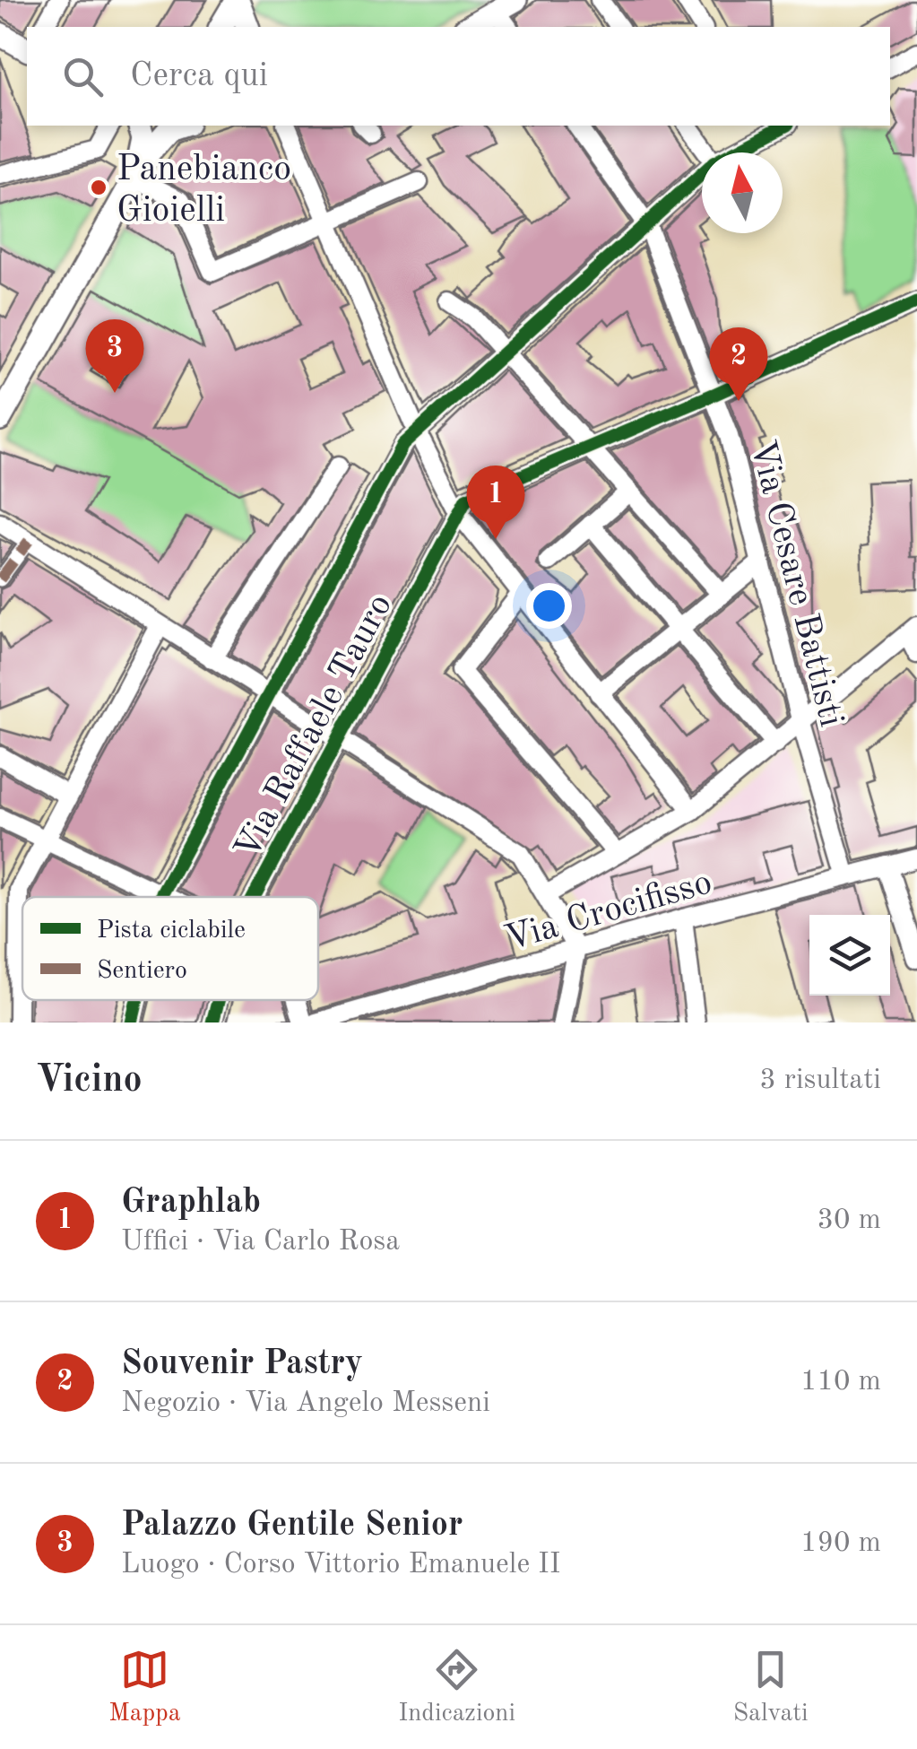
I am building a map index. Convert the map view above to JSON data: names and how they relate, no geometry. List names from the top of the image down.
{
  "streets": {
    "street": ["Via Cesare Battisti", "Via Raffaele Tauro", "Via Crocifisso"]
  },
  "crossings": [
    ["Via Cesare Battisti", "Via Crocifisso"]
  ],
  "places": ["Panebianco Gioielli"],
  "legend": ["Pista ciclabile", "Sentiero"],
  "north": "top",
  "page": {
    "search": "Cerca qui",
    "pins": ["3", "2", "1"],
    "heading": ["Vicino", "3 risultati"],
    "list": [
      {
        "mark": "1",
        "name": "Graphlab",
        "note": "Uffici · Via Carlo Rosa",
        "value": "30 m"
      },
      {
        "mark": "2",
        "name": "Souvenir Pastry",
        "note": "Negozio · Via Angelo Messeni",
        "value": "110 m"
      },
      {
        "mark": "3",
        "name": "Palazzo Gentile Senior",
        "note": "Luogo · Corso Vittorio Emanuele II",
        "value": "190 m"
      }
    ],
    "nav": ["Mappa", "Indicazioni", "Salvati"]
  }
}
